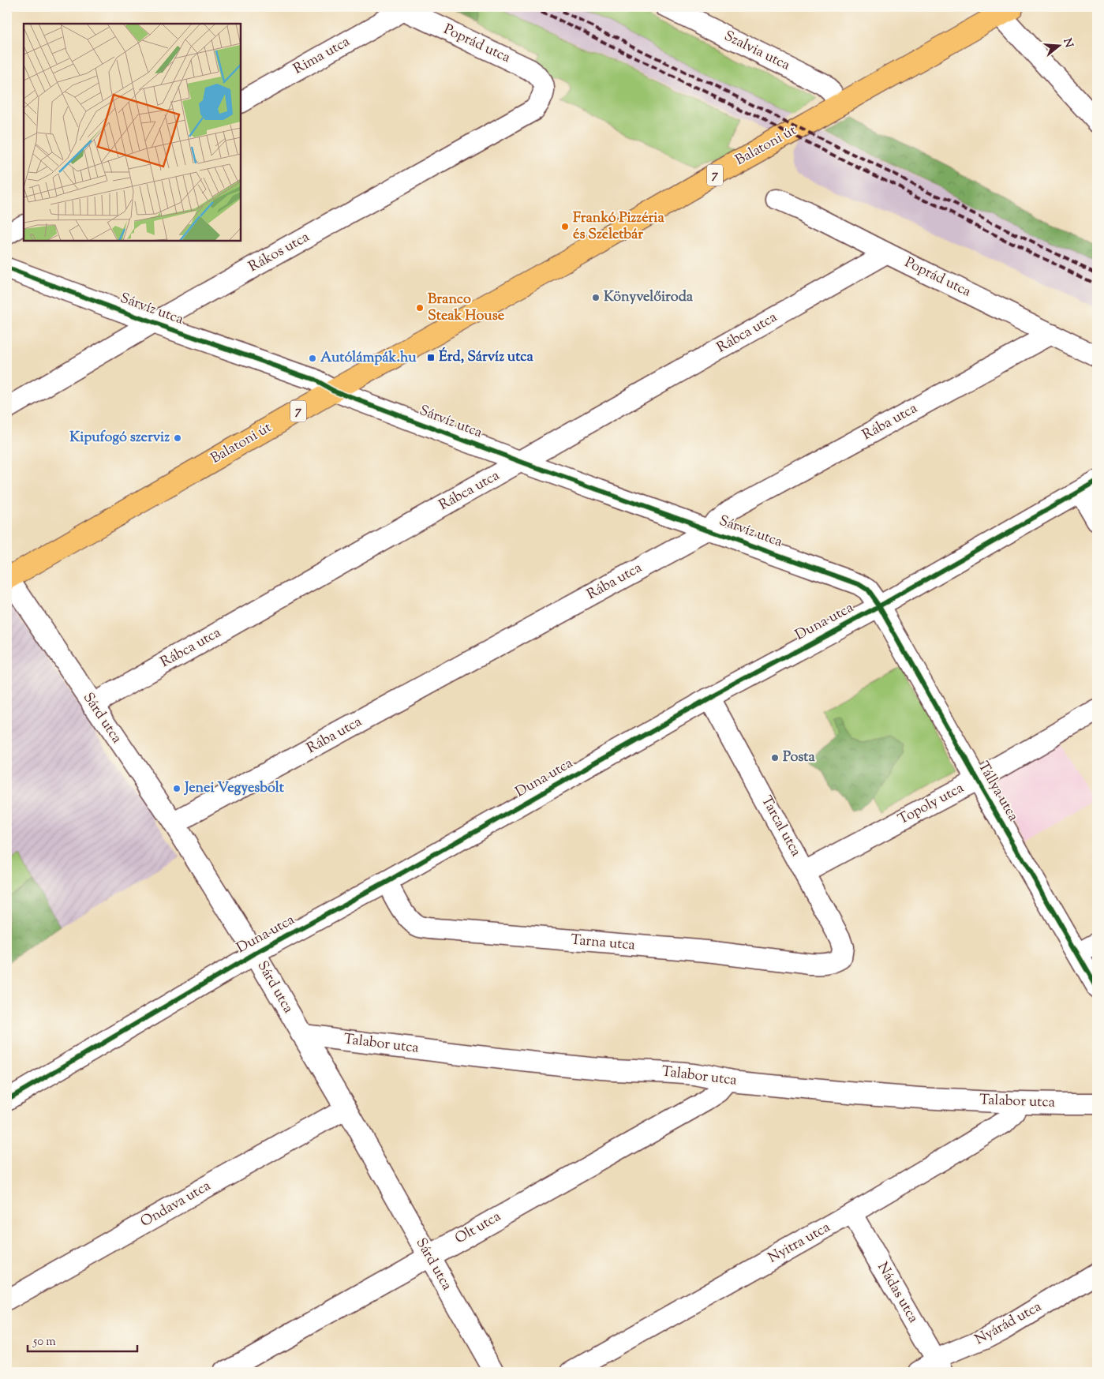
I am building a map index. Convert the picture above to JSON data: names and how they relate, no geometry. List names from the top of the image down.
{
  "streets": {
    "main road": ["Balatoni út", "7"],
    "street": [
      "Poprád utca",
      "Szalvia utca",
      "Rima utca",
      "Rákos utca",
      "Sárvíz utca",
      "Rábca utca",
      "Rába utca",
      "Duna utca",
      "Sárd utca",
      "Tállya utca",
      "Topoly utca",
      "Tarcal utca",
      "Tarna utca",
      "Talabor utca",
      "Ondava utca",
      "Olt utca",
      "Nyitra utca",
      "Nádas utca",
      "Nyárád utca"
    ]
  },
  "crossings": [
    ["Poprád utca", "Rima utca"],
    ["Poprád utca", "Rákos utca"],
    ["Poprád utca", "Rábca utca"],
    ["Poprád utca", "Rába utca"],
    ["Szalvia utca", "Balatoni út"],
    ["Balatoni út", "Sárvíz utca"],
    ["Balatoni út", "Sárd utca"],
    ["Rákos utca", "Sárvíz utca"],
    ["Sárvíz utca", "Rábca utca"],
    ["Sárvíz utca", "Rába utca"],
    ["Sárvíz utca", "Duna utca"],
    ["Sárvíz utca", "Tállya utca"],
    ["Rábca utca", "Sárd utca"],
    ["Rába utca", "Sárd utca"],
    ["Duna utca", "Sárd utca"],
    ["Duna utca", "Tállya utca"],
    ["Duna utca", "Tarcal utca"],
    ["Duna utca", "Tarna utca"],
    ["Sárd utca", "Talabor utca"],
    ["Sárd utca", "Ondava utca"],
    ["Sárd utca", "Olt utca"],
    ["Tállya utca", "Topoly utca"],
    ["Topoly utca", "Tarcal utca"],
    ["Tarcal utca", "Tarna utca"],
    ["Talabor utca", "Olt utca"],
    ["Talabor utca", "Nyitra utca"],
    ["Nyitra utca", "Nádas utca"],
    ["Nádas utca", "Nyárád utca"]
  ],
  "places": {
    "other": [
      "Frankó Pizzéria és Szeletbár",
      "Könyvelőiroda",
      "Branco Steak House",
      "Autólámpák.hu",
      "Kipufogó szerviz",
      "Posta",
      "Jenei Vegyesbolt"
    ],
    "transit": ["Érd, Sárvíz utca"]
  },
  "scale_bar": "50 m",
  "north": "right"
}
